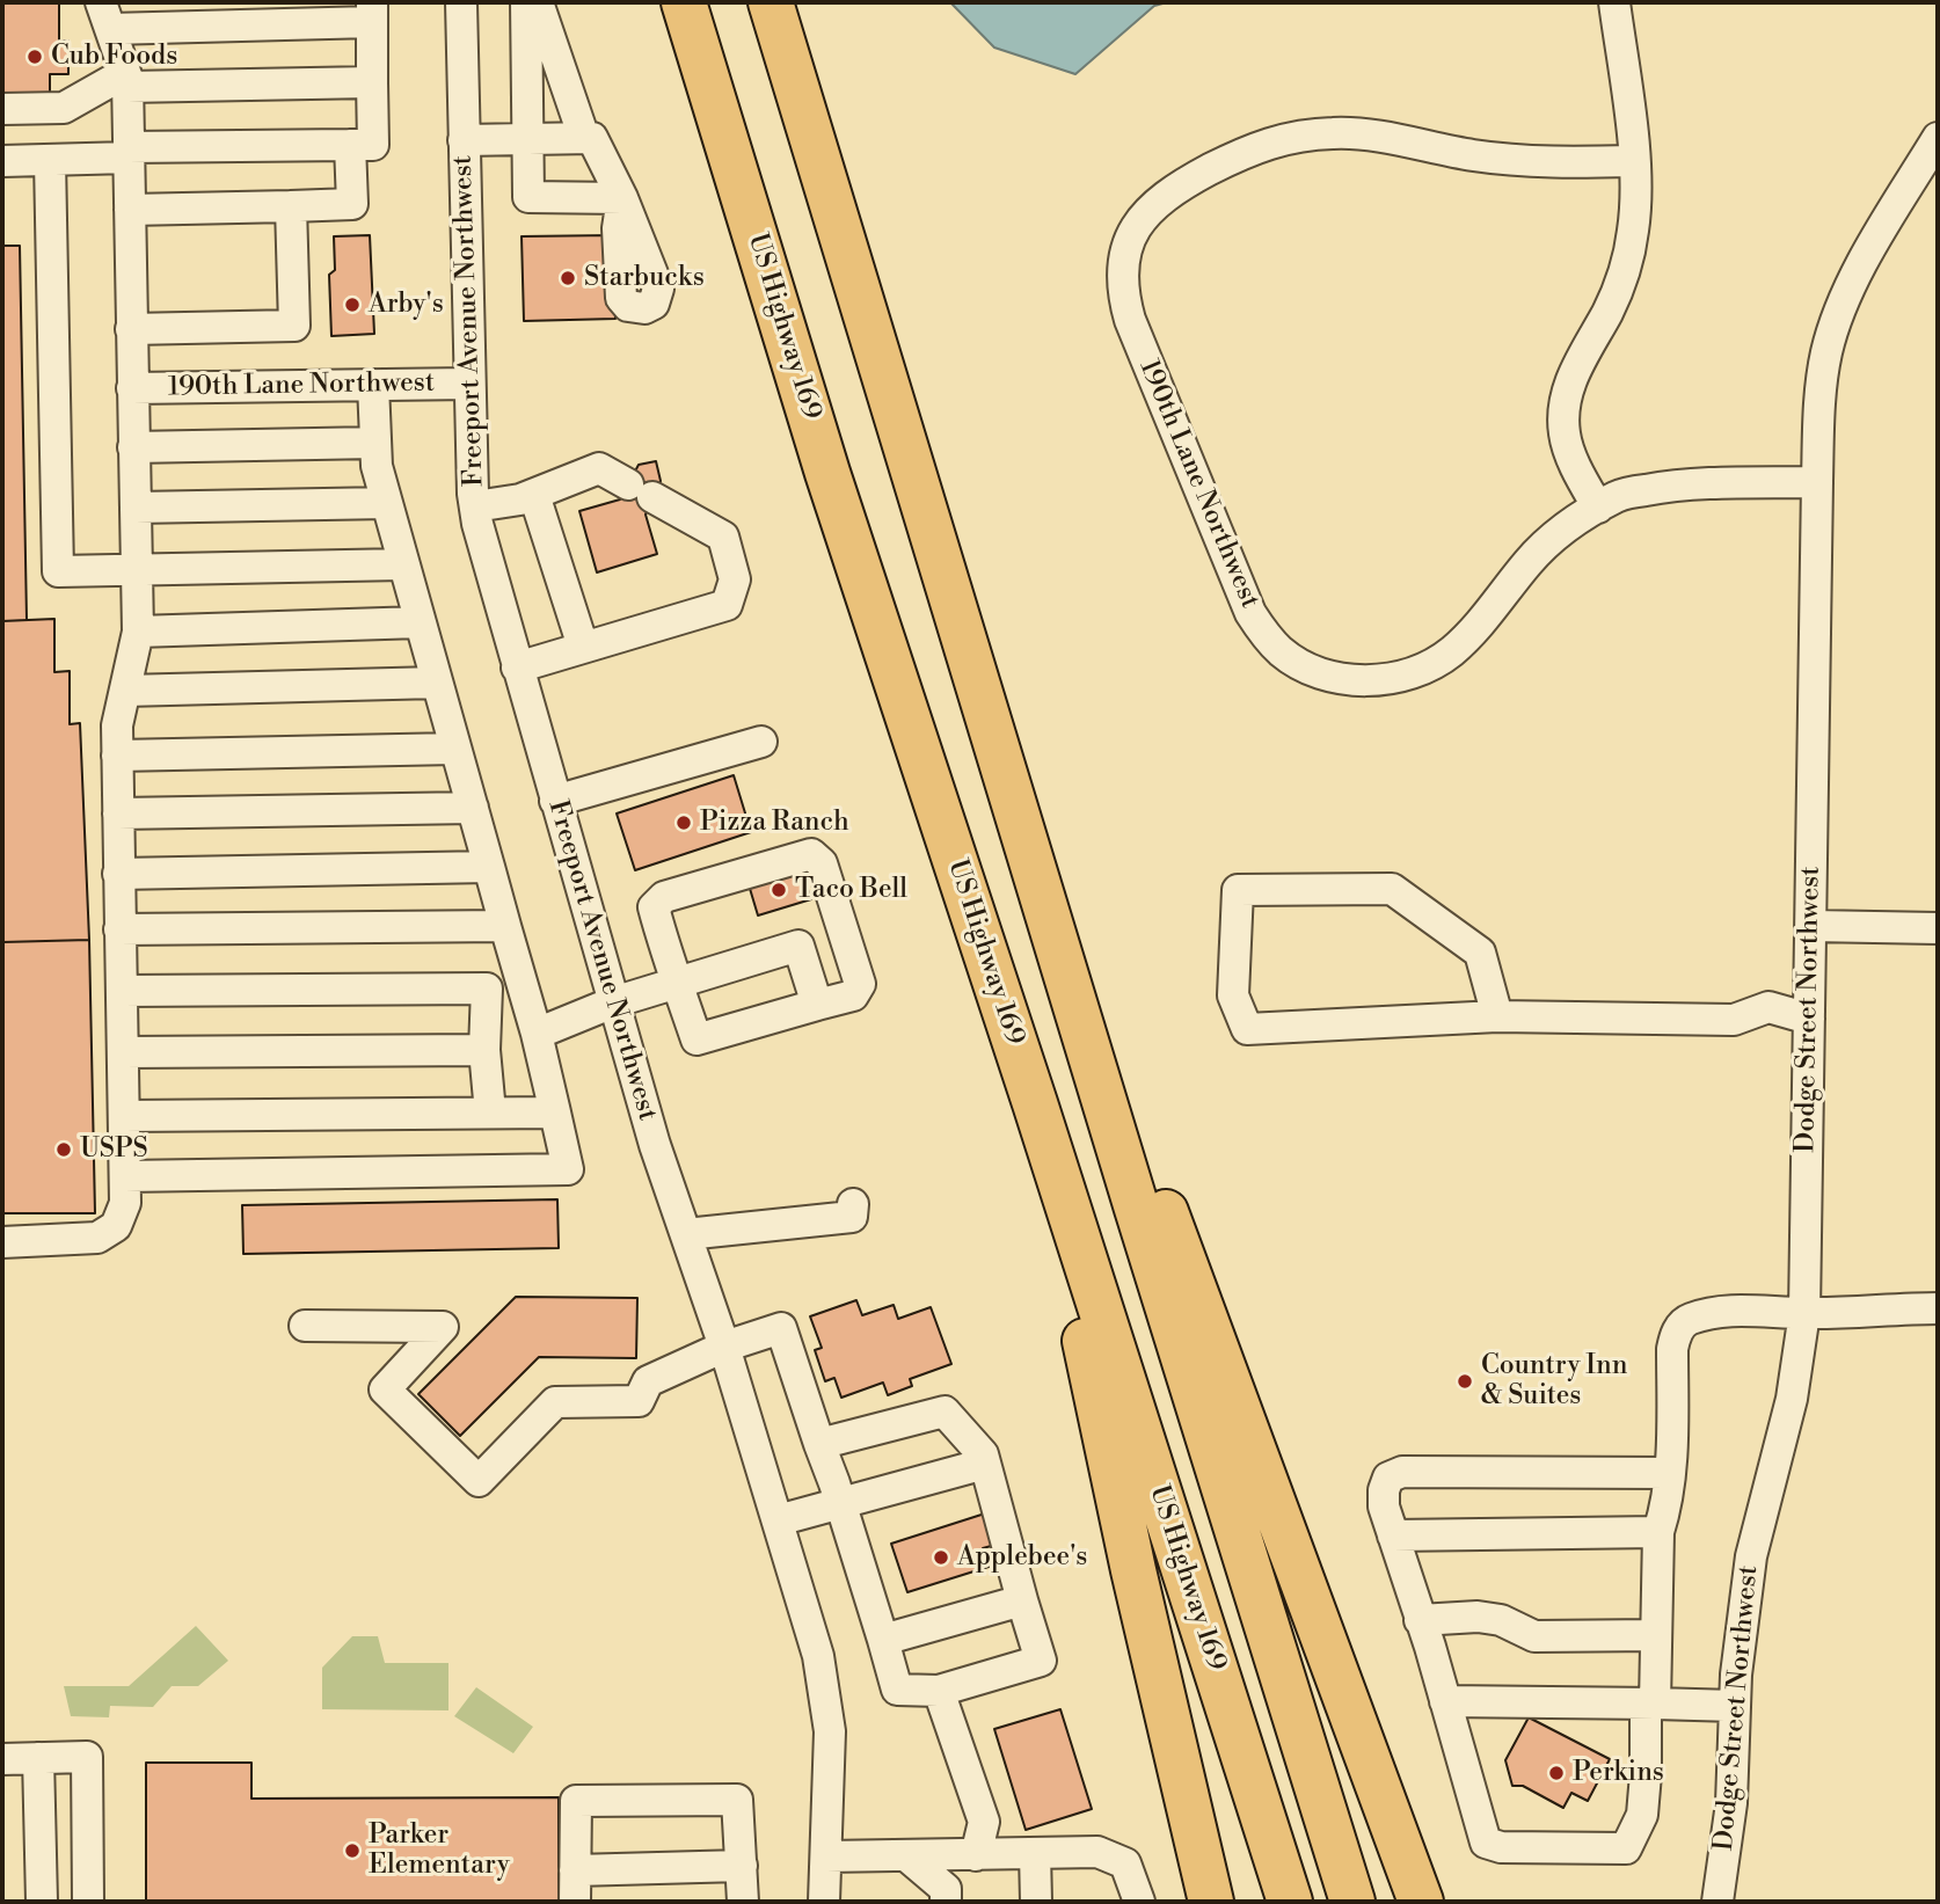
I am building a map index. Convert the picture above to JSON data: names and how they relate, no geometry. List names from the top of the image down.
{
  "streets": {
    "highway": ["US Highway 169"],
    "street": ["Freeport Avenue Northwest", "190th Lane Northwest", "Dodge Street Northwest"]
  },
  "crossings": [
    ["Freeport Avenue Northwest", "190th Lane Northwest"],
    ["190th Lane Northwest", "Dodge Street Northwest"]
  ],
  "places": [
    "Cub Foods",
    "Starbucks",
    "Arby's",
    "Pizza Ranch",
    "Taco Bell",
    "USPS",
    "Country Inn & Suites",
    "Applebee's",
    "Perkins",
    "Parker Elementary"
  ]
}
